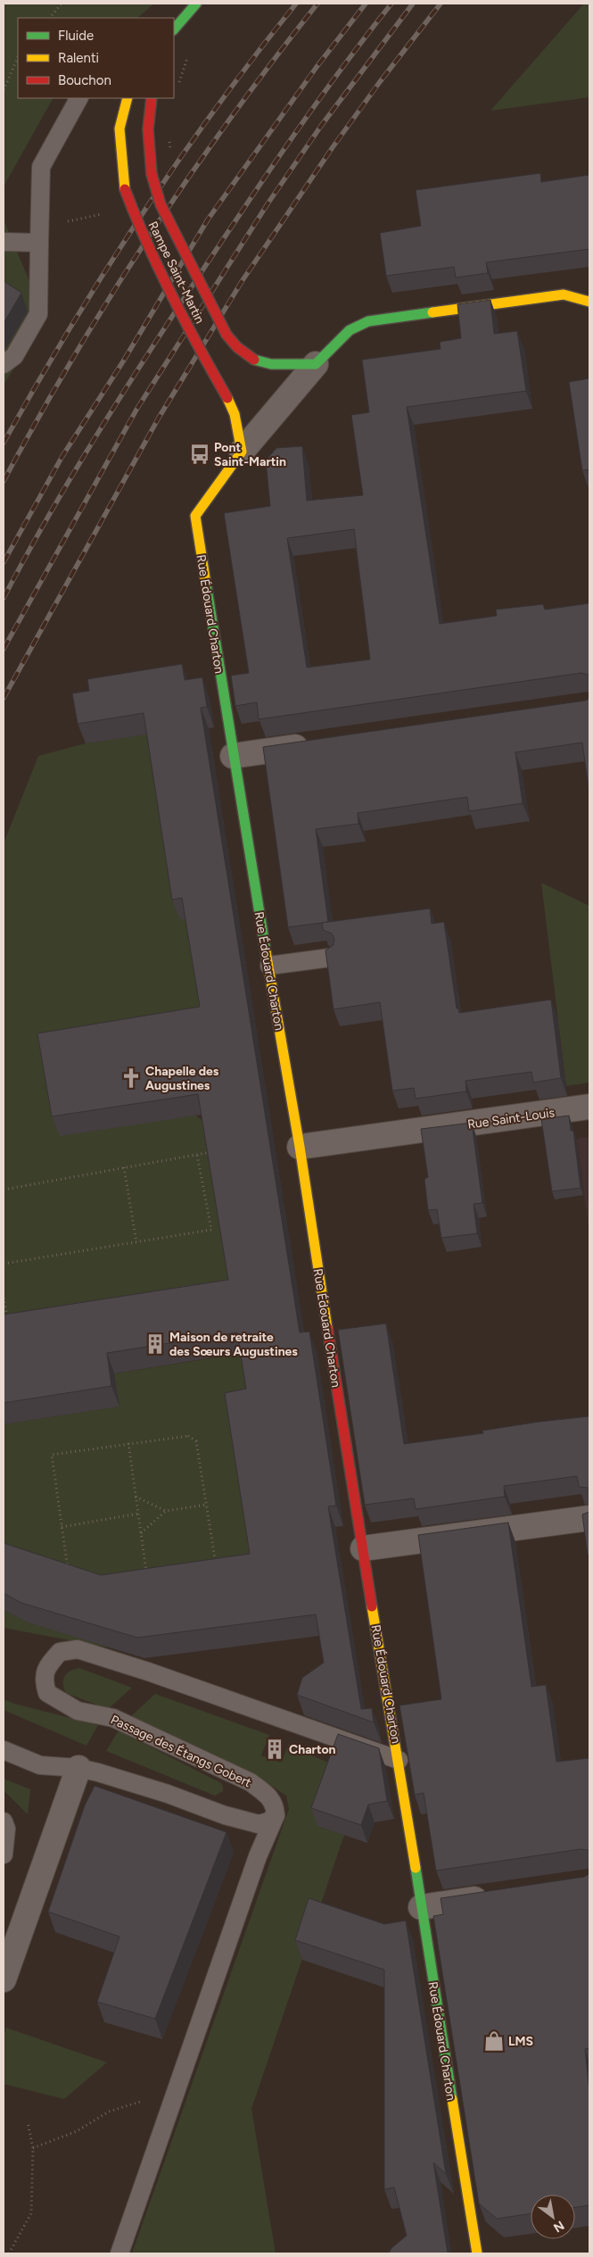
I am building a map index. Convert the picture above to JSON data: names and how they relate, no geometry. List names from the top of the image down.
{
  "streets": {
    "street": ["Rampe Saint-Martin", "Rue Édouard Charton", "Rue Saint-Louis"],
    "lane": ["Passage des Étangs Gobert"]
  },
  "crossings": [
    ["Rampe Saint-Martin", "Rue Édouard Charton"],
    ["Rue Édouard Charton", "Rue Saint-Louis"],
    ["Rue Édouard Charton", "Passage des Étangs Gobert"]
  ],
  "places": {
    "bus stop": ["Pont Saint-Martin"],
    "church": ["Chapelle des Augustines"],
    "building": ["Maison de retraite des Sœurs Augustines", "Charton"],
    "shop": ["LMS"]
  },
  "legend": ["Fluide", "Ralenti", "Bouchon"],
  "north": "bottom right"
}
